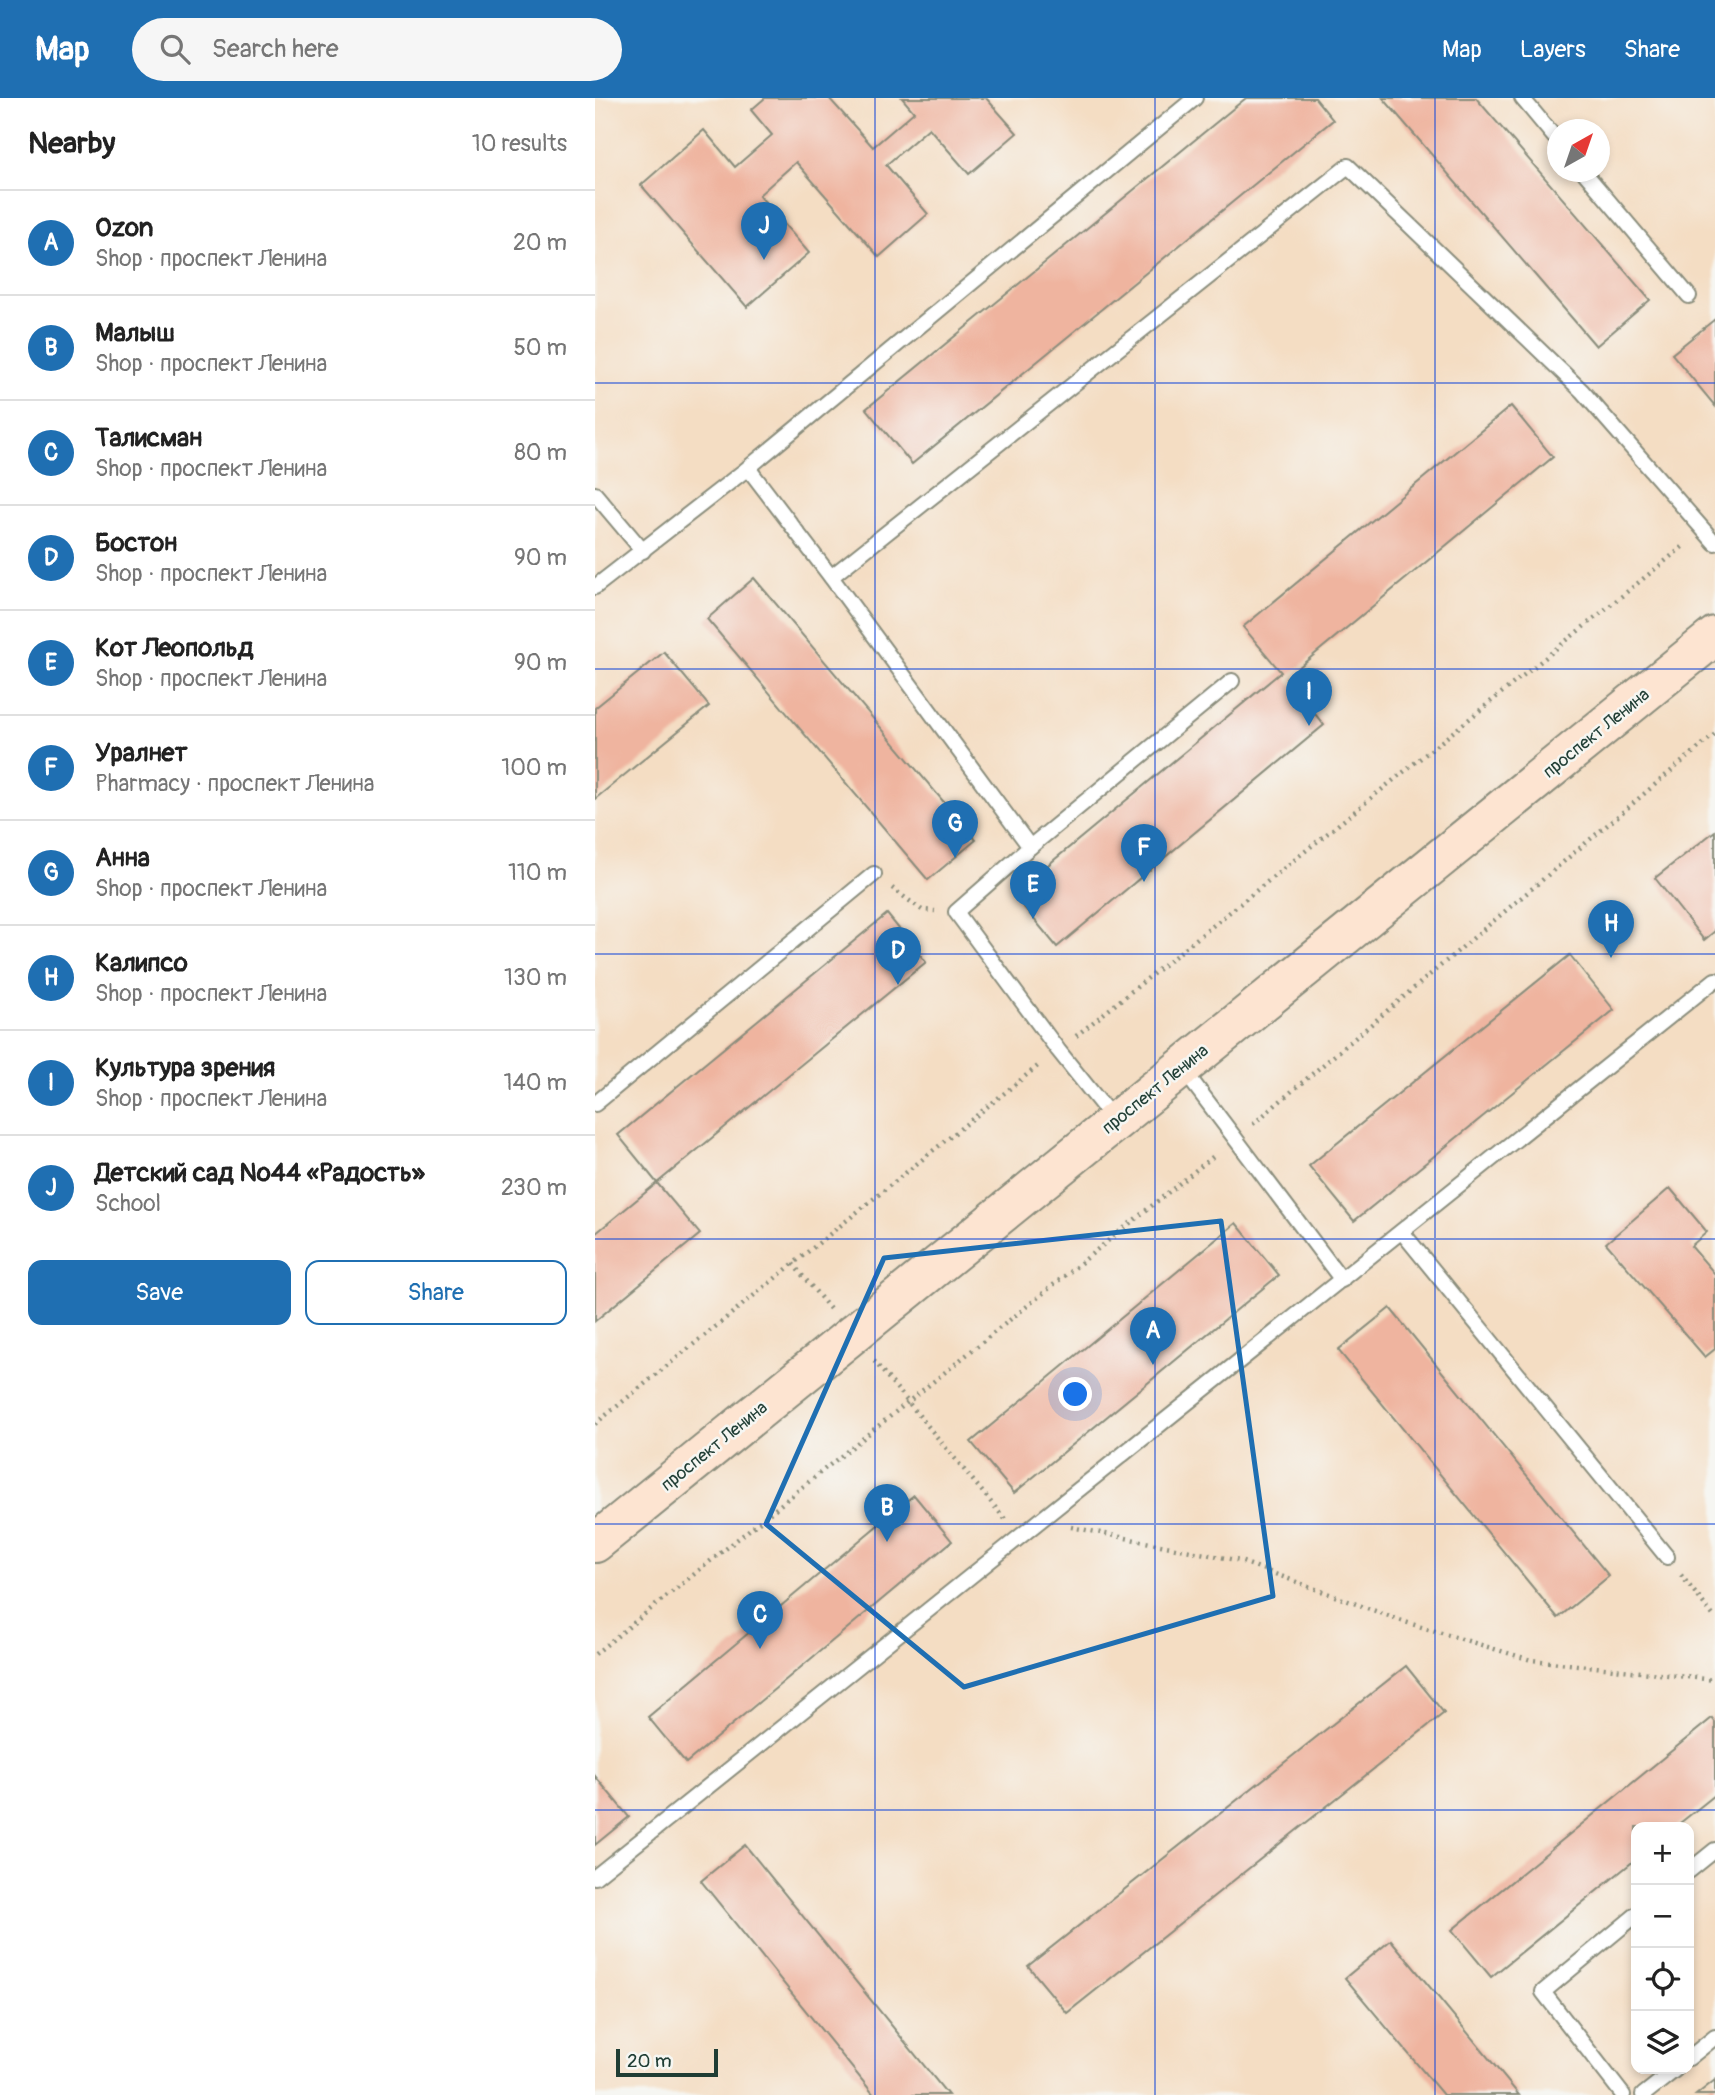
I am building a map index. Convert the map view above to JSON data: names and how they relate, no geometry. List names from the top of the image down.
{
  "streets": {
    "street": ["проспект Ленина"]
  },
  "scale_bar": "20 m",
  "north": "top right",
  "page": {
    "header": "Map",
    "search": "Search here",
    "nav": ["Map", "Layers", "Share"],
    "heading": ["Nearby", "10 results"],
    "list": [
      {
        "mark": "A",
        "name": "Ozon",
        "note": "Shop · проспект Ленина",
        "value": "20 m"
      },
      {
        "mark": "B",
        "name": "Малыш",
        "note": "Shop · проспект Ленина",
        "value": "50 m"
      },
      {
        "mark": "C",
        "name": "Талисман",
        "note": "Shop · проспект Ленина",
        "value": "80 m"
      },
      {
        "mark": "D",
        "name": "Бостон",
        "note": "Shop · проспект Ленина",
        "value": "90 m"
      },
      {
        "mark": "E",
        "name": "Кот Леопольд",
        "note": "Shop · проспект Ленина",
        "value": "90 m"
      },
      {
        "mark": "F",
        "name": "Уралнет",
        "note": "Pharmacy · проспект Ленина",
        "value": "100 m"
      },
      {
        "mark": "G",
        "name": "Анна",
        "note": "Shop · проспект Ленина",
        "value": "110 m"
      },
      {
        "mark": "H",
        "name": "Калипсо",
        "note": "Shop · проспект Ленина",
        "value": "130 m"
      },
      {
        "mark": "I",
        "name": "Культура зрения",
        "note": "Shop · проспект Ленина",
        "value": "140 m"
      },
      {
        "mark": "J",
        "name": "Детский сад №44 «Радость»",
        "note": "School",
        "value": "230 m"
      }
    ],
    "pins": [
      "J",
      "I",
      "G",
      "F",
      "E",
      "H",
      "D",
      "A",
      "B",
      "C"
    ],
    "buttons": ["Save", "Share"],
    "map_buttons": ["+", "−"],
    "scale": "20 m"
  }
}
